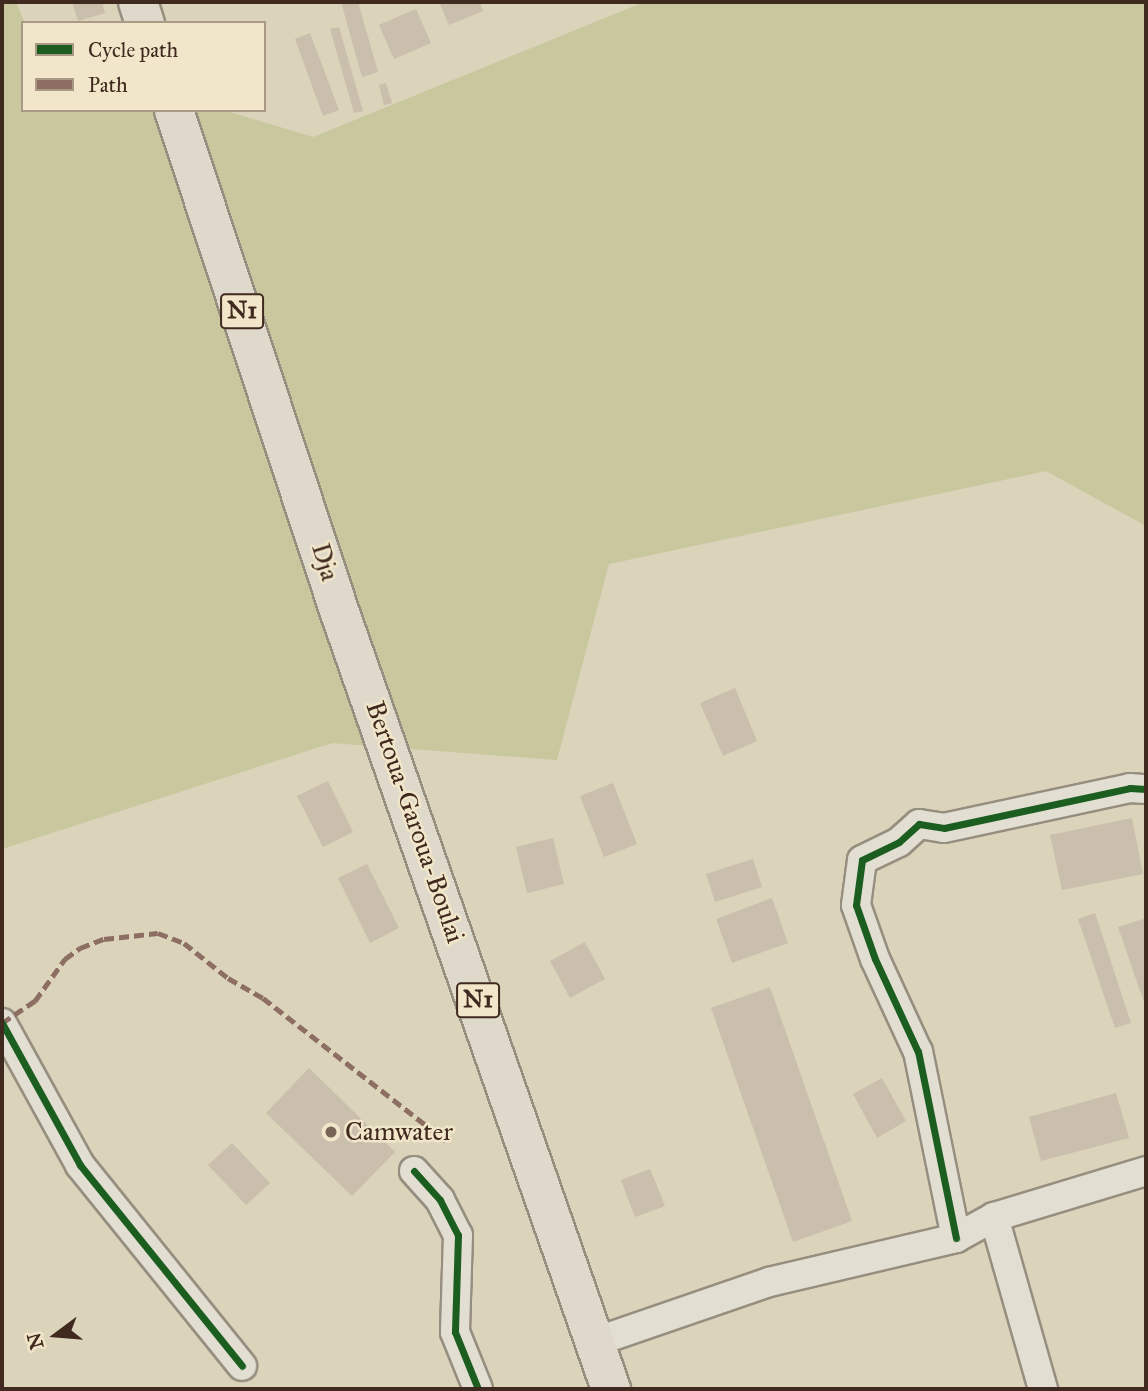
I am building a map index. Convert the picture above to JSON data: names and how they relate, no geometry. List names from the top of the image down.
{
  "streets": {
    "highway": ["N1", "Dja", "Bertoua-Garoua-Boulai"]
  },
  "crossings": [
    ["Dja", "Bertoua-Garoua-Boulai"]
  ],
  "places": ["Camwater"],
  "legend": ["Cycle path", "Path"],
  "north": "left"
}
